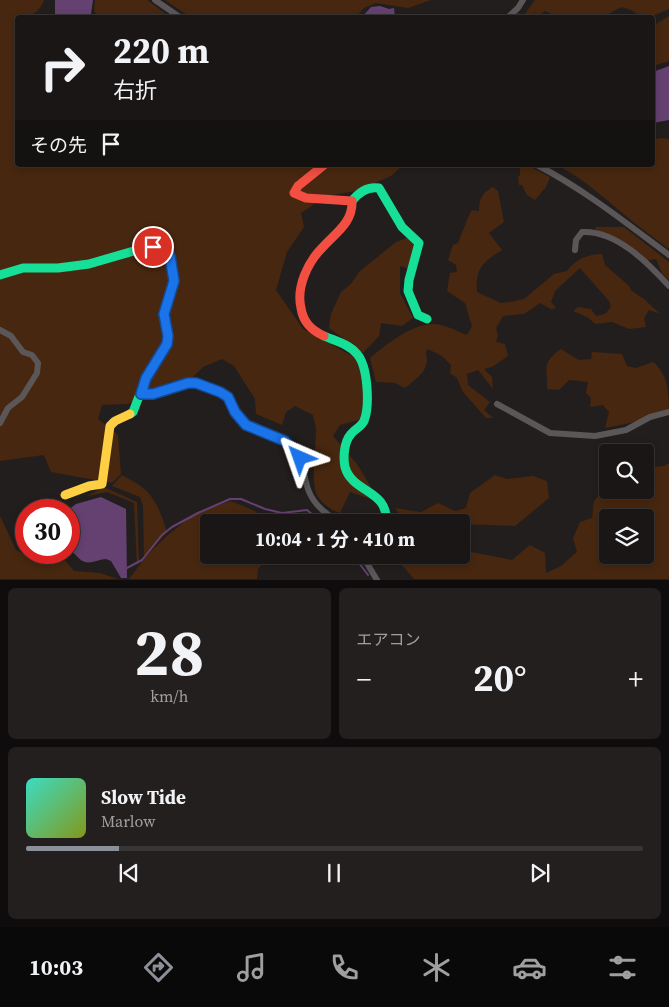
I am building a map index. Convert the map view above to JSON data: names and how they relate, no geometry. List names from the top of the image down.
{
  "page": {
    "turn": ["220 m", "右折"],
    "then": "その先",
    "limit": "30",
    "trip": "10:04 · 1 分 · 410 m",
    "tile": [
      ["28", "km/h"],
      "エアコン"
    ],
    "heat": ["−", "20°", "+"],
    "song": ["Slow Tide", "Marlow"],
    "tabs": "10:03"
  }
}
